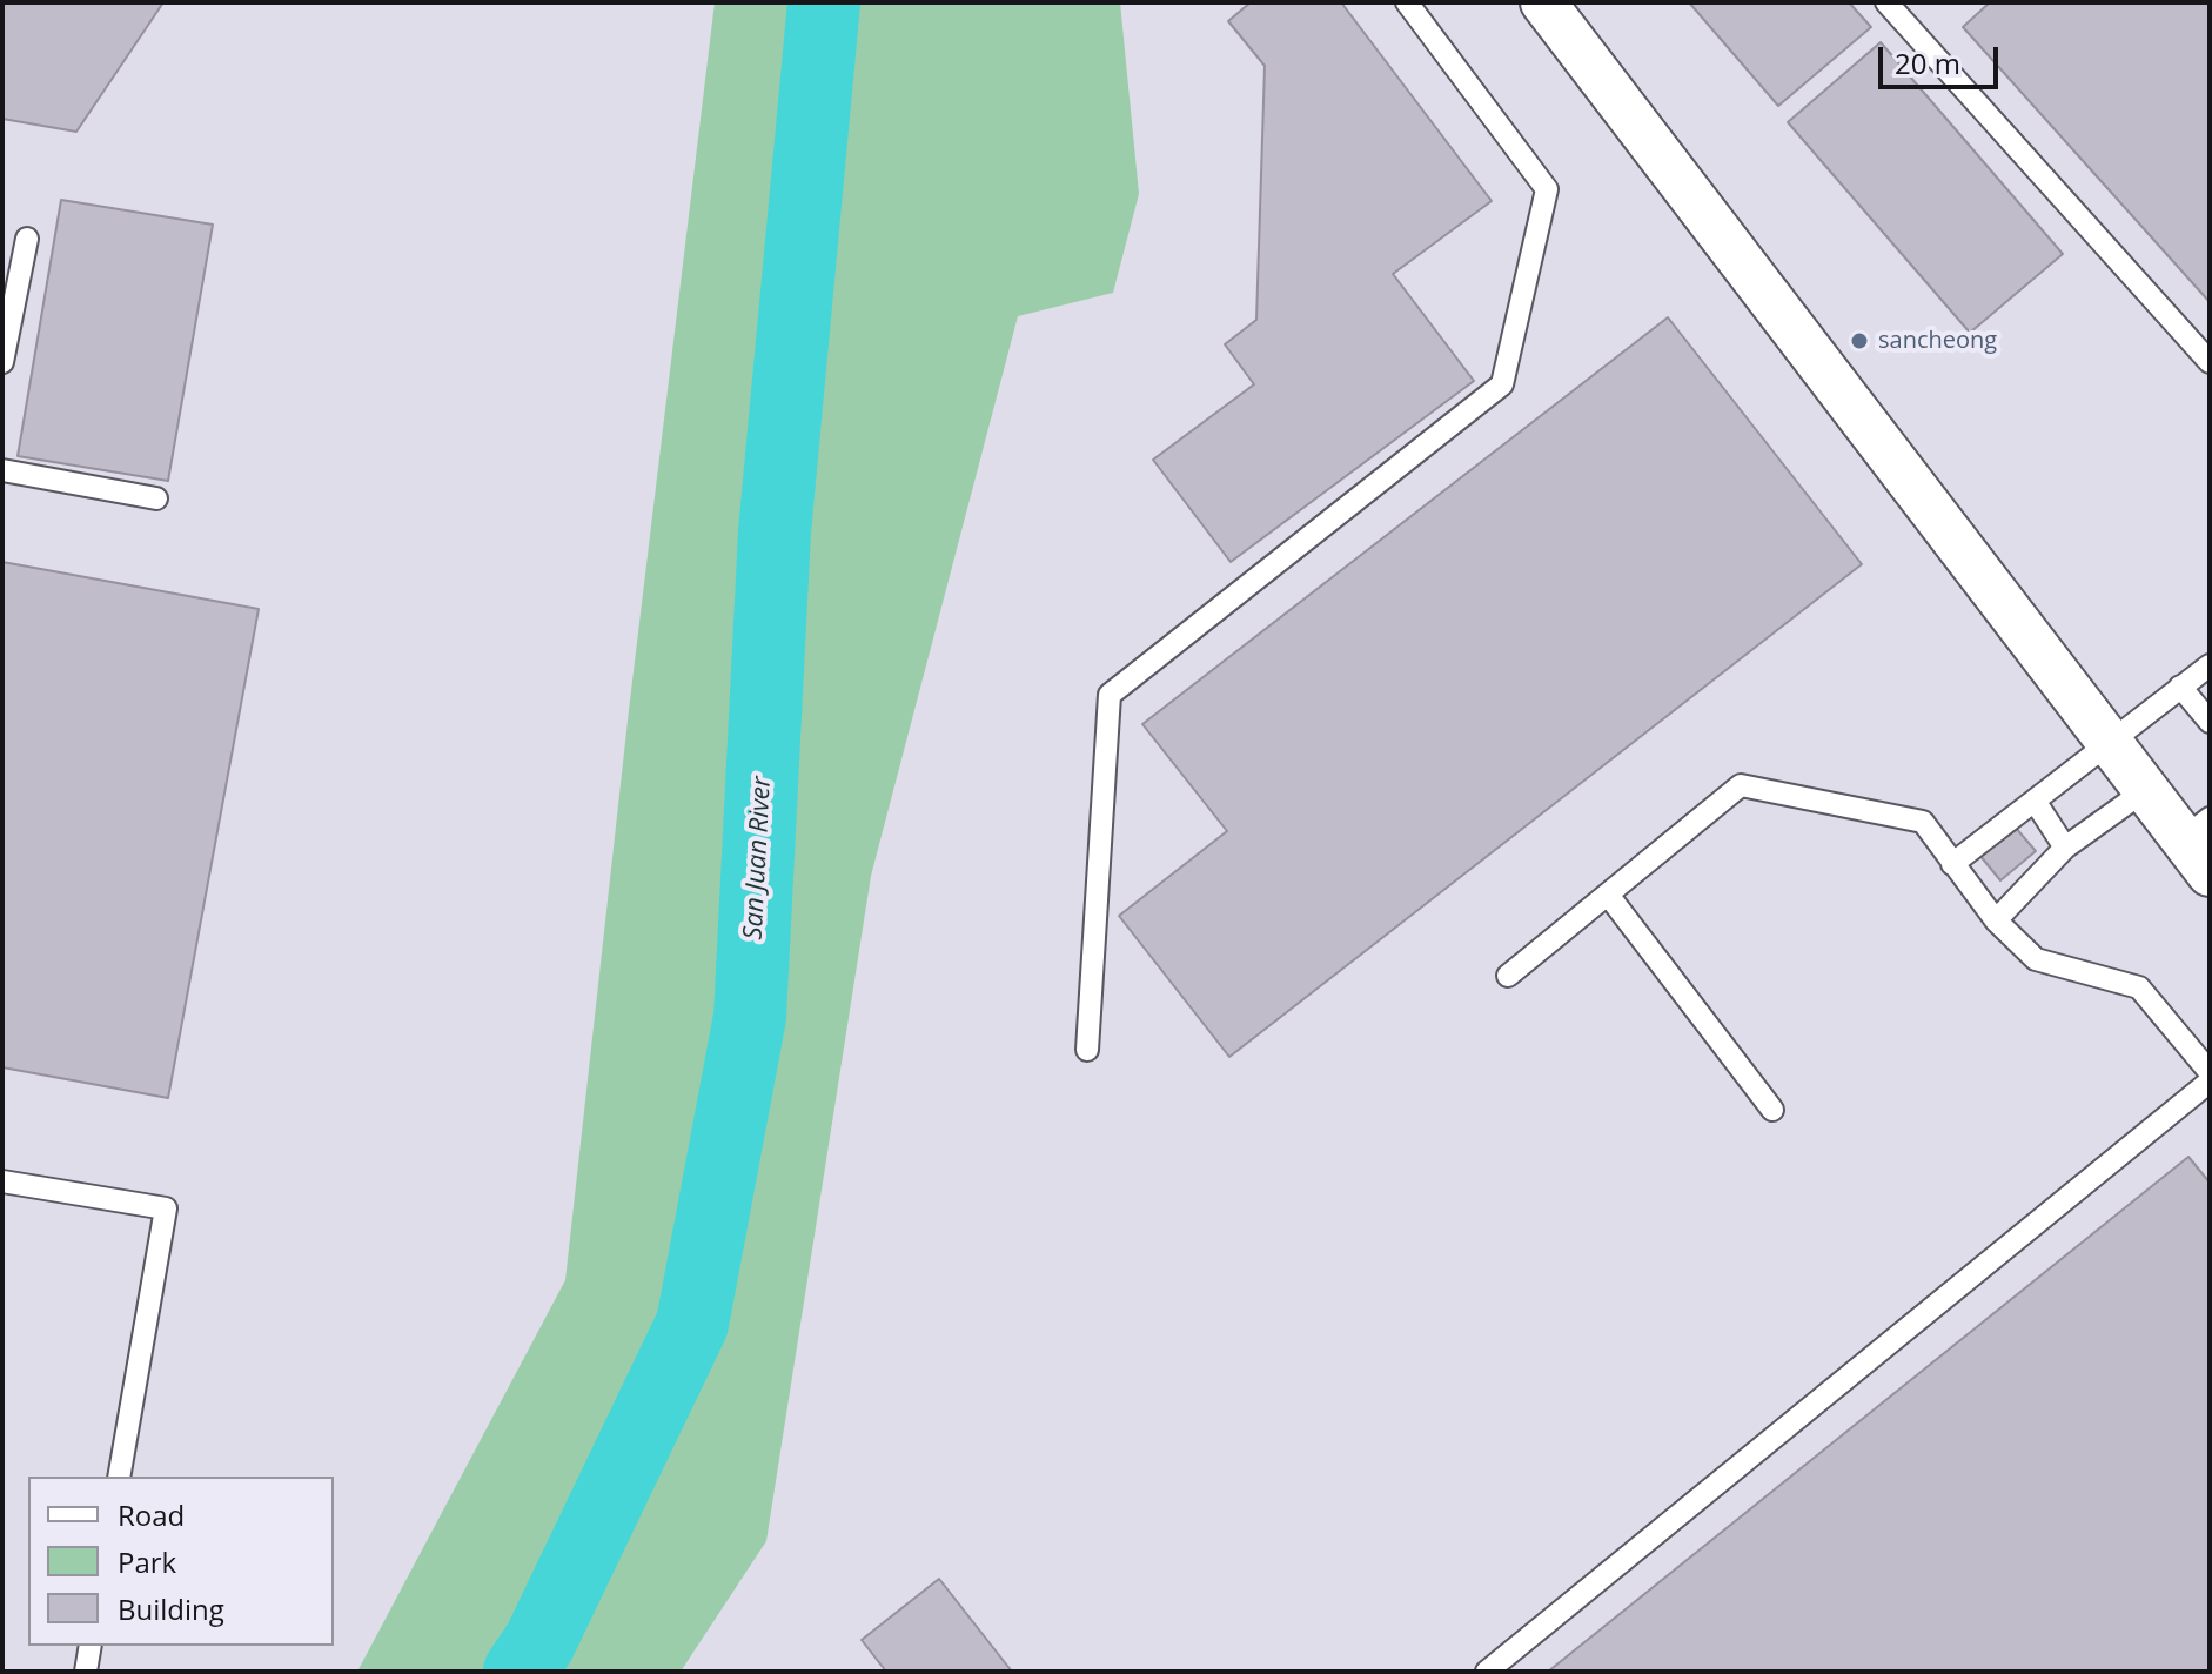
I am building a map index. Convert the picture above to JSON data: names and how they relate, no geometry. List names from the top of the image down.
{
  "water": ["San Juan River"],
  "places": ["sancheong"],
  "legend": ["Road", "Park", "Building"],
  "scale_bar": "20 m"
}
